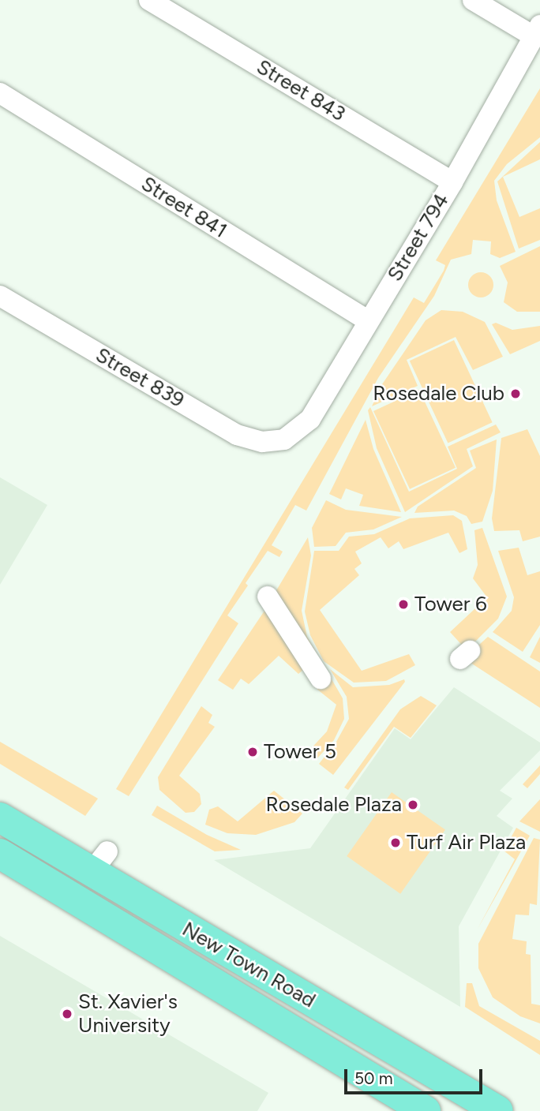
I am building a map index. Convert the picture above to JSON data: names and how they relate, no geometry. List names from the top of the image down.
{
  "streets": {
    "main road": ["New Town Road"],
    "street": [
      "Street 843",
      "Street 841",
      "Street 794",
      "Street 839"
    ]
  },
  "crossings": [
    ["Street 843", "Street 794"],
    ["Street 841", "Street 794"],
    ["Street 794", "Street 839"]
  ],
  "places": [
    "Rosedale Club",
    "Tower 6",
    "Tower 5",
    "Rosedale Plaza",
    "Turf Air Plaza",
    "St. Xavier's University"
  ],
  "scale_bar": "50 m"
}
